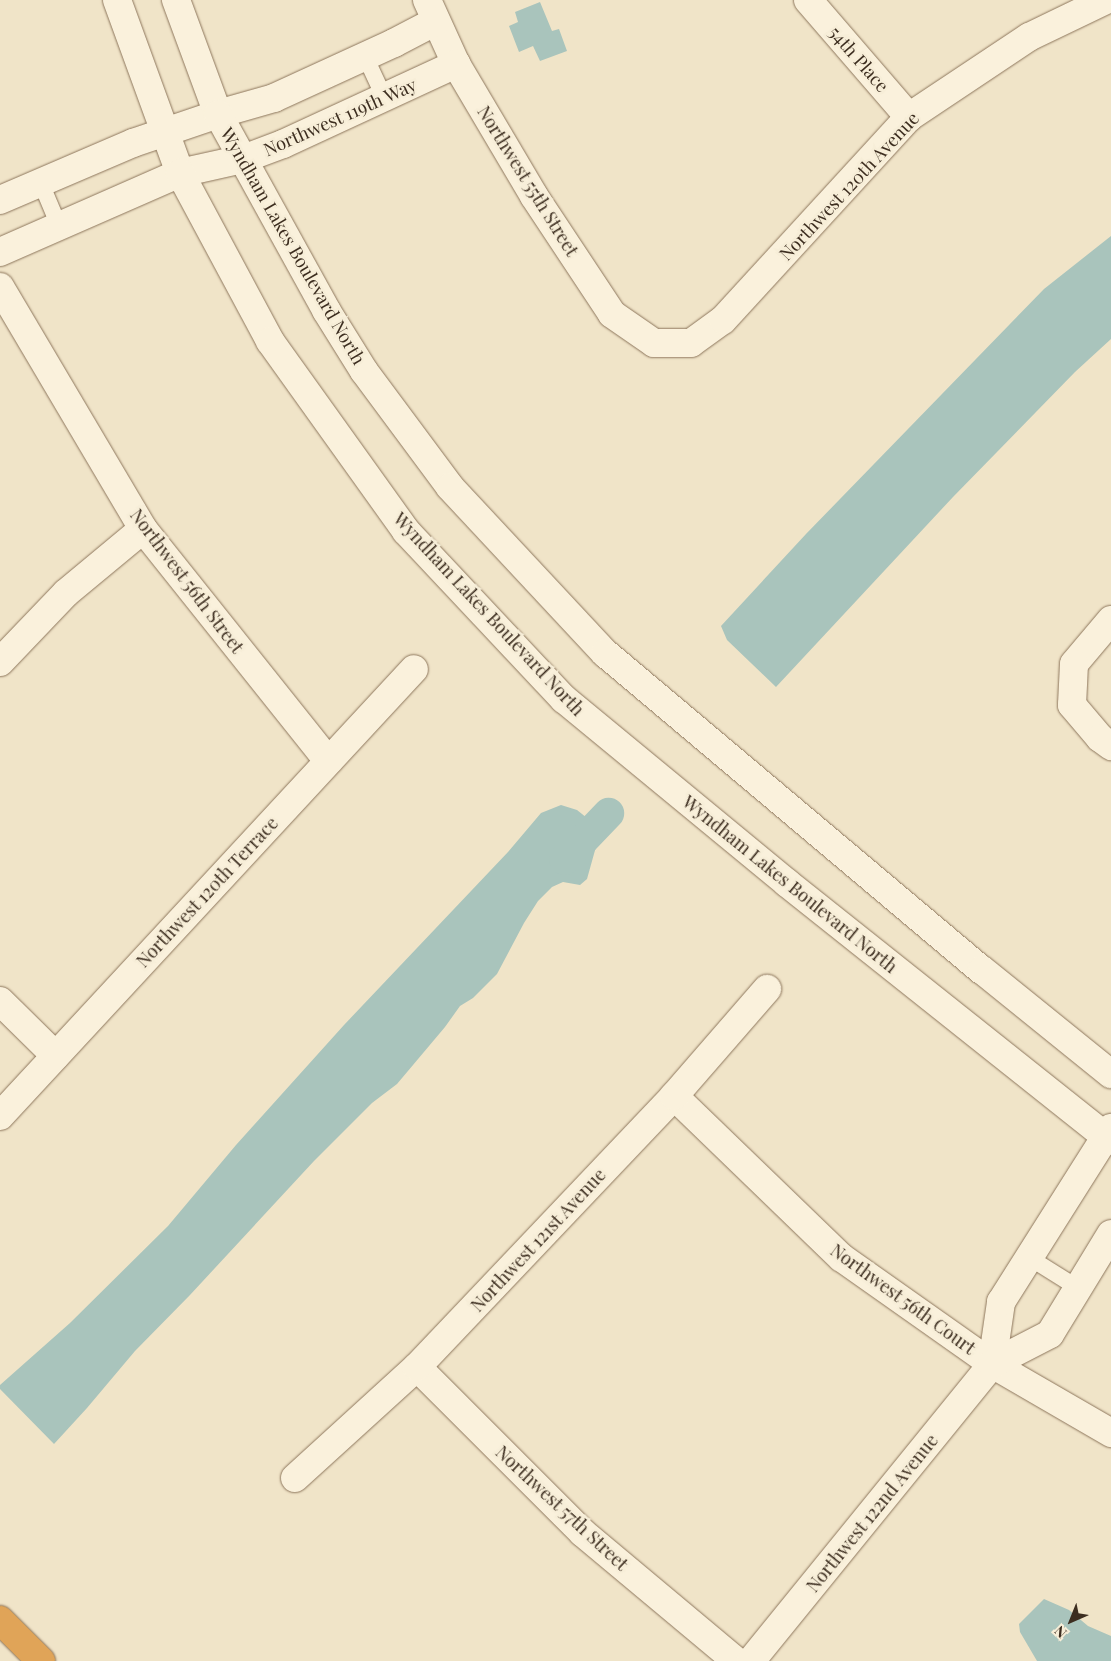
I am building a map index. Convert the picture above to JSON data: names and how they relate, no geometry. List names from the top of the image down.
{
  "streets": {
    "street": [
      "54th Place",
      "Northwest 119th Way",
      "Northwest 55th Street",
      "Northwest 120th Avenue",
      "Wyndham Lakes Boulevard North",
      "Northwest 56th Street",
      "Northwest 120th Terrace",
      "Northwest 121st Avenue",
      "Northwest 56th Court",
      "Northwest 57th Street",
      "Northwest 122nd Avenue"
    ]
  },
  "crossings": [
    ["54th Place", "Northwest 120th Avenue"],
    ["Northwest 119th Way", "Northwest 55th Street"],
    ["Northwest 119th Way", "Wyndham Lakes Boulevard North"],
    ["Northwest 55th Street", "Northwest 120th Avenue"],
    ["Northwest 56th Street", "Northwest 120th Terrace"],
    ["Northwest 121st Avenue", "Northwest 56th Court"],
    ["Northwest 121st Avenue", "Northwest 57th Street"],
    ["Northwest 56th Court", "Northwest 122nd Avenue"]
  ],
  "north": "bottom left"
}
